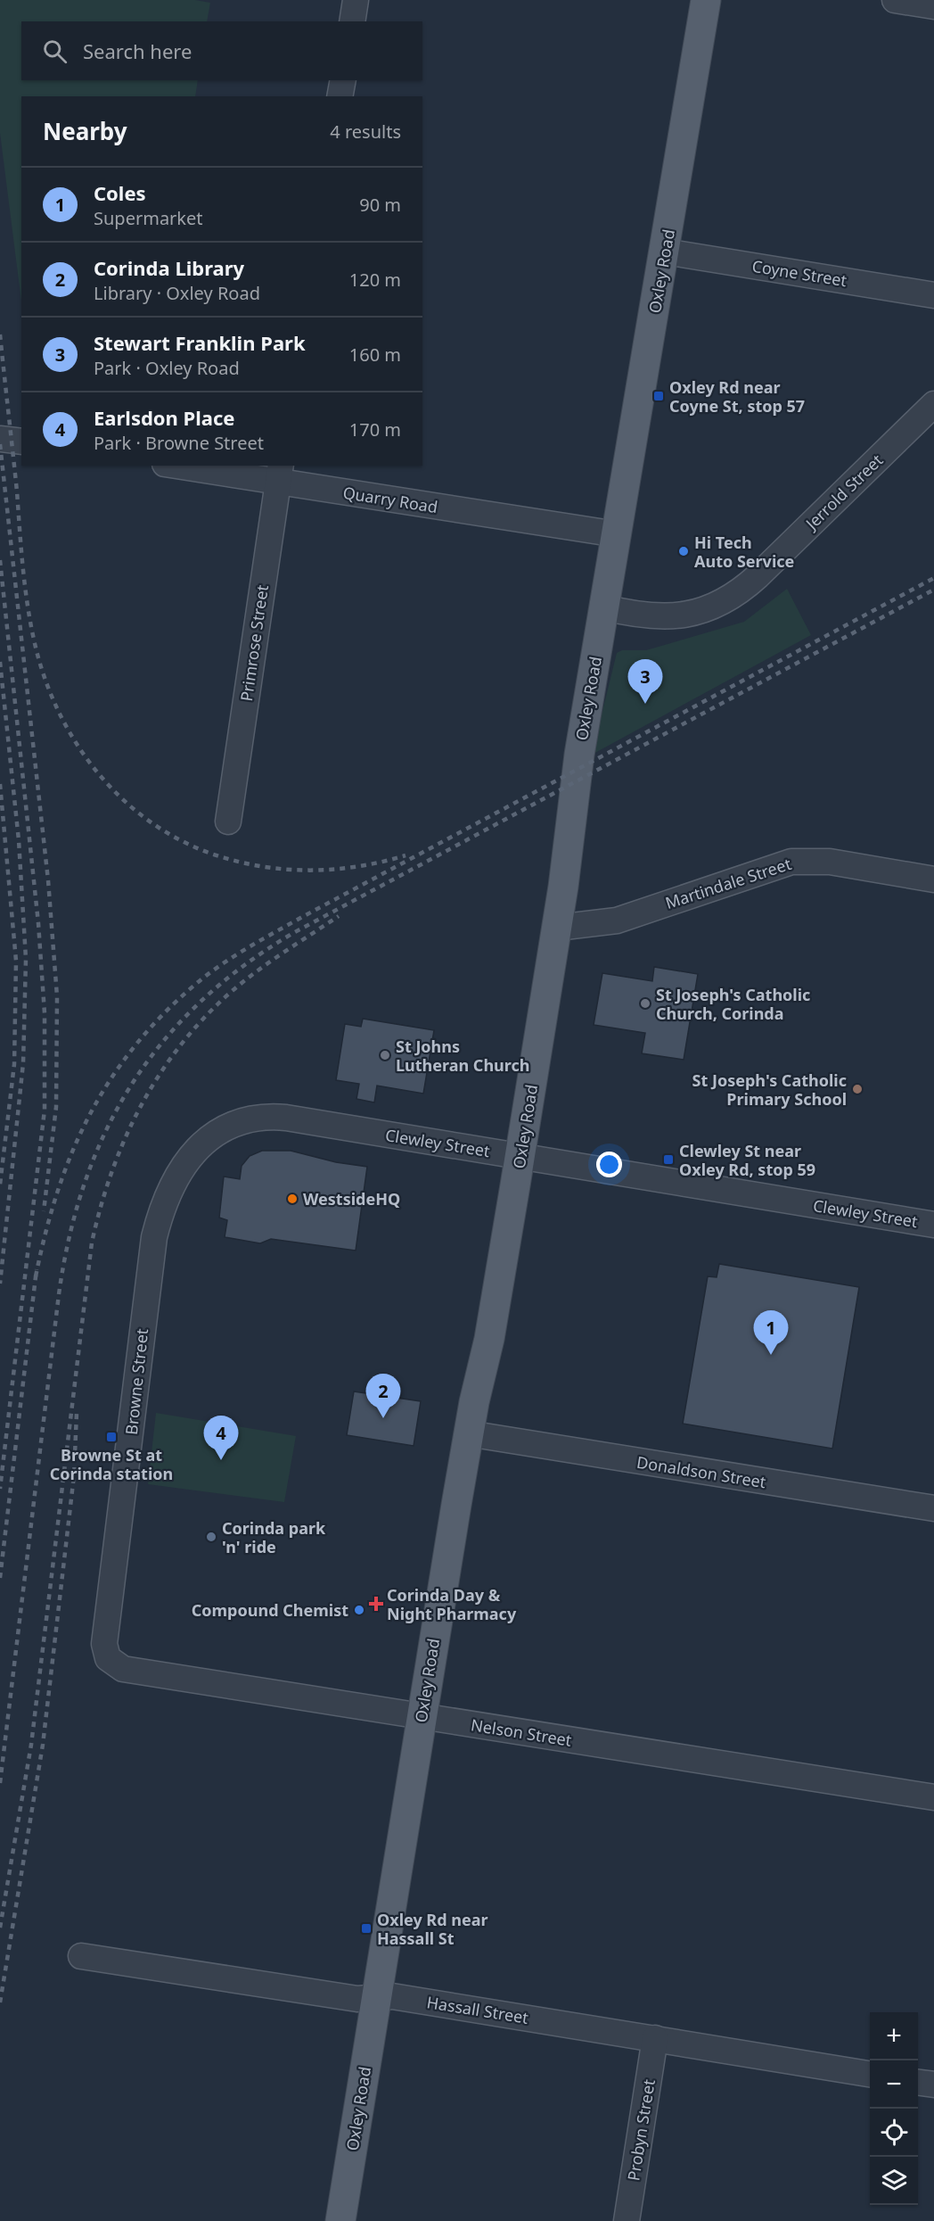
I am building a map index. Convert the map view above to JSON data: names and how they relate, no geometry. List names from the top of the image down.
{
  "streets": {
    "main road": ["Oxley Road"],
    "street": [
      "Coyne Street",
      "Jerrold Street",
      "Quarry Road",
      "Primrose Street",
      "Martindale Street",
      "Clewley Street",
      "Browne Street",
      "Donaldson Street",
      "Nelson Street",
      "Hassall Street",
      "Probyn Street"
    ]
  },
  "crossings": [
    ["Oxley Road", "Coyne Street"],
    ["Oxley Road", "Jerrold Street"],
    ["Oxley Road", "Quarry Road"],
    ["Oxley Road", "Martindale Street"],
    ["Oxley Road", "Clewley Street"],
    ["Oxley Road", "Donaldson Street"],
    ["Oxley Road", "Nelson Street"],
    ["Oxley Road", "Hassall Street"],
    ["Quarry Road", "Primrose Street"],
    ["Clewley Street", "Browne Street"],
    ["Browne Street", "Nelson Street"],
    ["Hassall Street", "Probyn Street"]
  ],
  "places": {
    "transit": [
      "Oxley Rd near Coyne St, stop 57",
      "Clewley St near Oxley Rd, stop 59",
      "Browne St at Corinda station",
      "Oxley Rd near Hassall St"
    ],
    "other": [
      "Hi Tech Auto Service",
      "St Joseph's Catholic Church, Corinda",
      "St Johns Lutheran Church",
      "St Joseph's Catholic Primary School",
      "WestsideHQ",
      "Corinda park 'n' ride",
      "Compound Chemist"
    ],
    "health": ["Corinda Day & Night Pharmacy"]
  },
  "page": {
    "search": "Search here",
    "heading": ["Nearby", "4 results"],
    "list": [
      {
        "mark": "1",
        "name": "Coles",
        "note": "Supermarket",
        "value": "90 m"
      },
      {
        "mark": "2",
        "name": "Corinda Library",
        "note": "Library · Oxley Road",
        "value": "120 m"
      },
      {
        "mark": "3",
        "name": "Stewart Franklin Park",
        "note": "Park · Oxley Road",
        "value": "160 m"
      },
      {
        "mark": "4",
        "name": "Earlsdon Place",
        "note": "Park · Browne Street",
        "value": "170 m"
      }
    ],
    "pins": [
      "3",
      "1",
      "2",
      "4"
    ],
    "map_buttons": ["+", "−"]
  }
}
